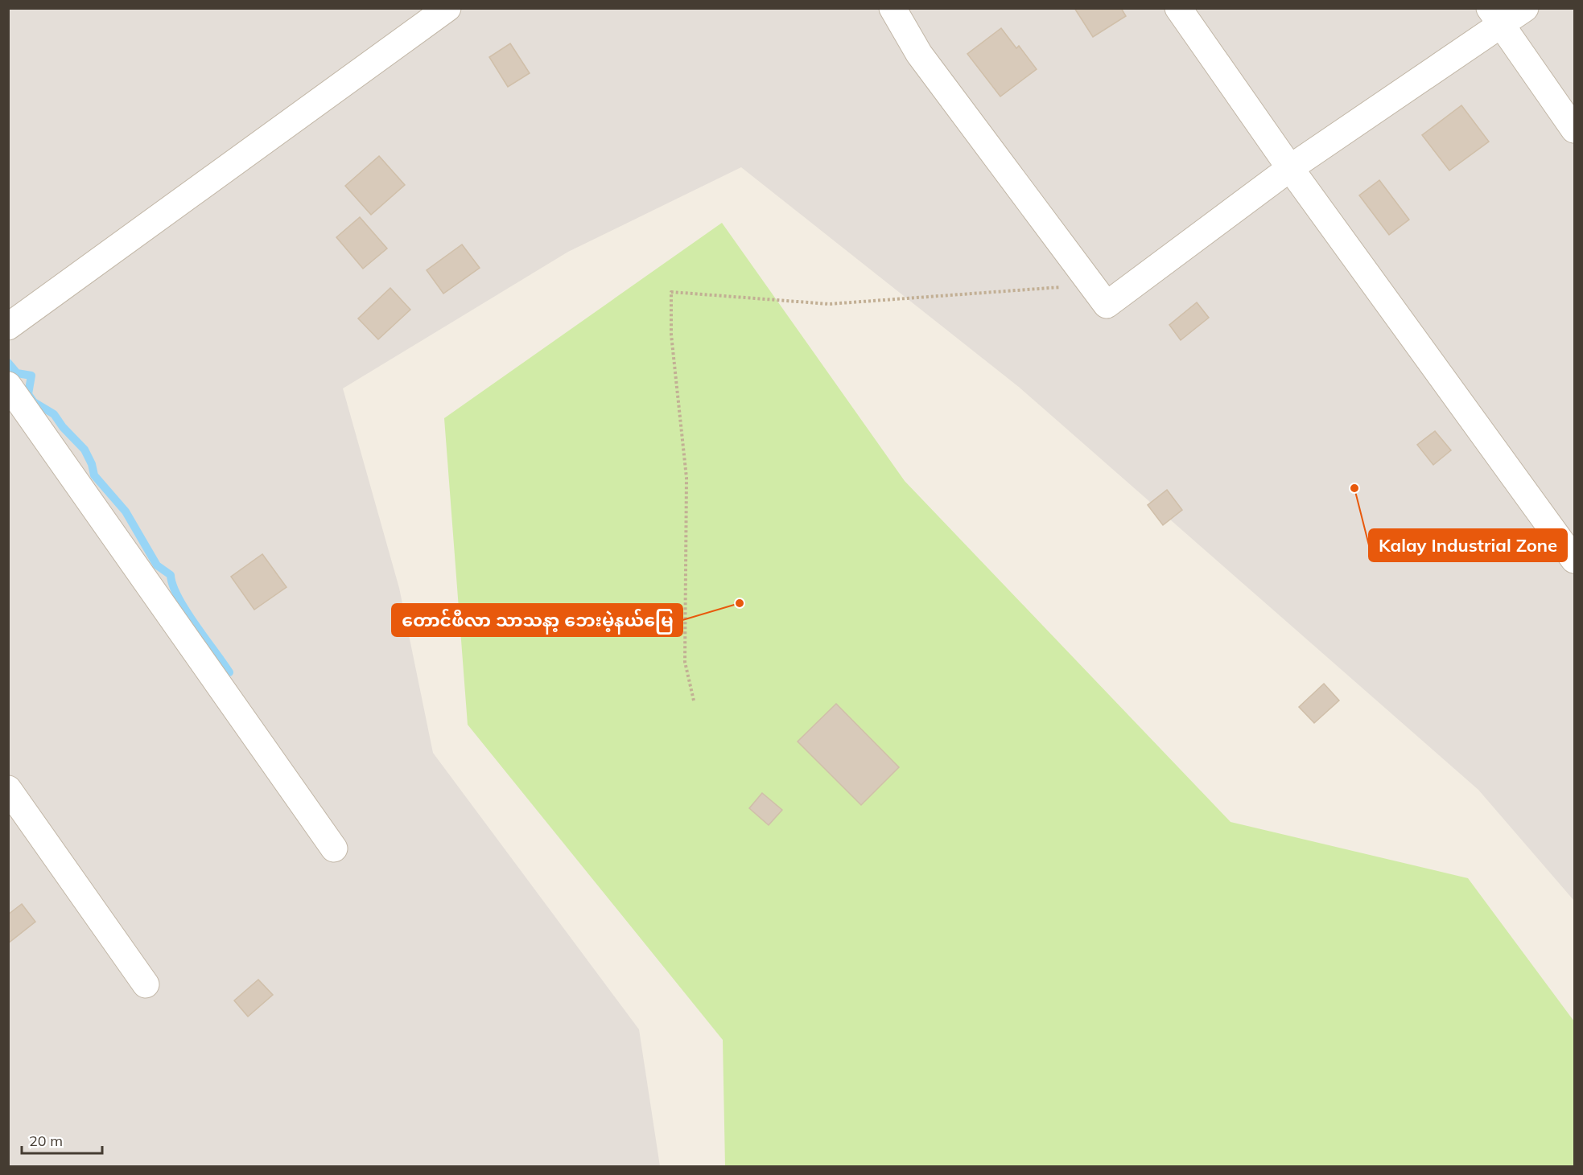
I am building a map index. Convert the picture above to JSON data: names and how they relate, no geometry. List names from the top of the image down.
{
  "places": ["Kalay Industrial Zone", "တောင်ဖီလာ သာသနာ့ ဘေးမဲ့နယ်မြေ"],
  "scale_bar": "20 m"
}
